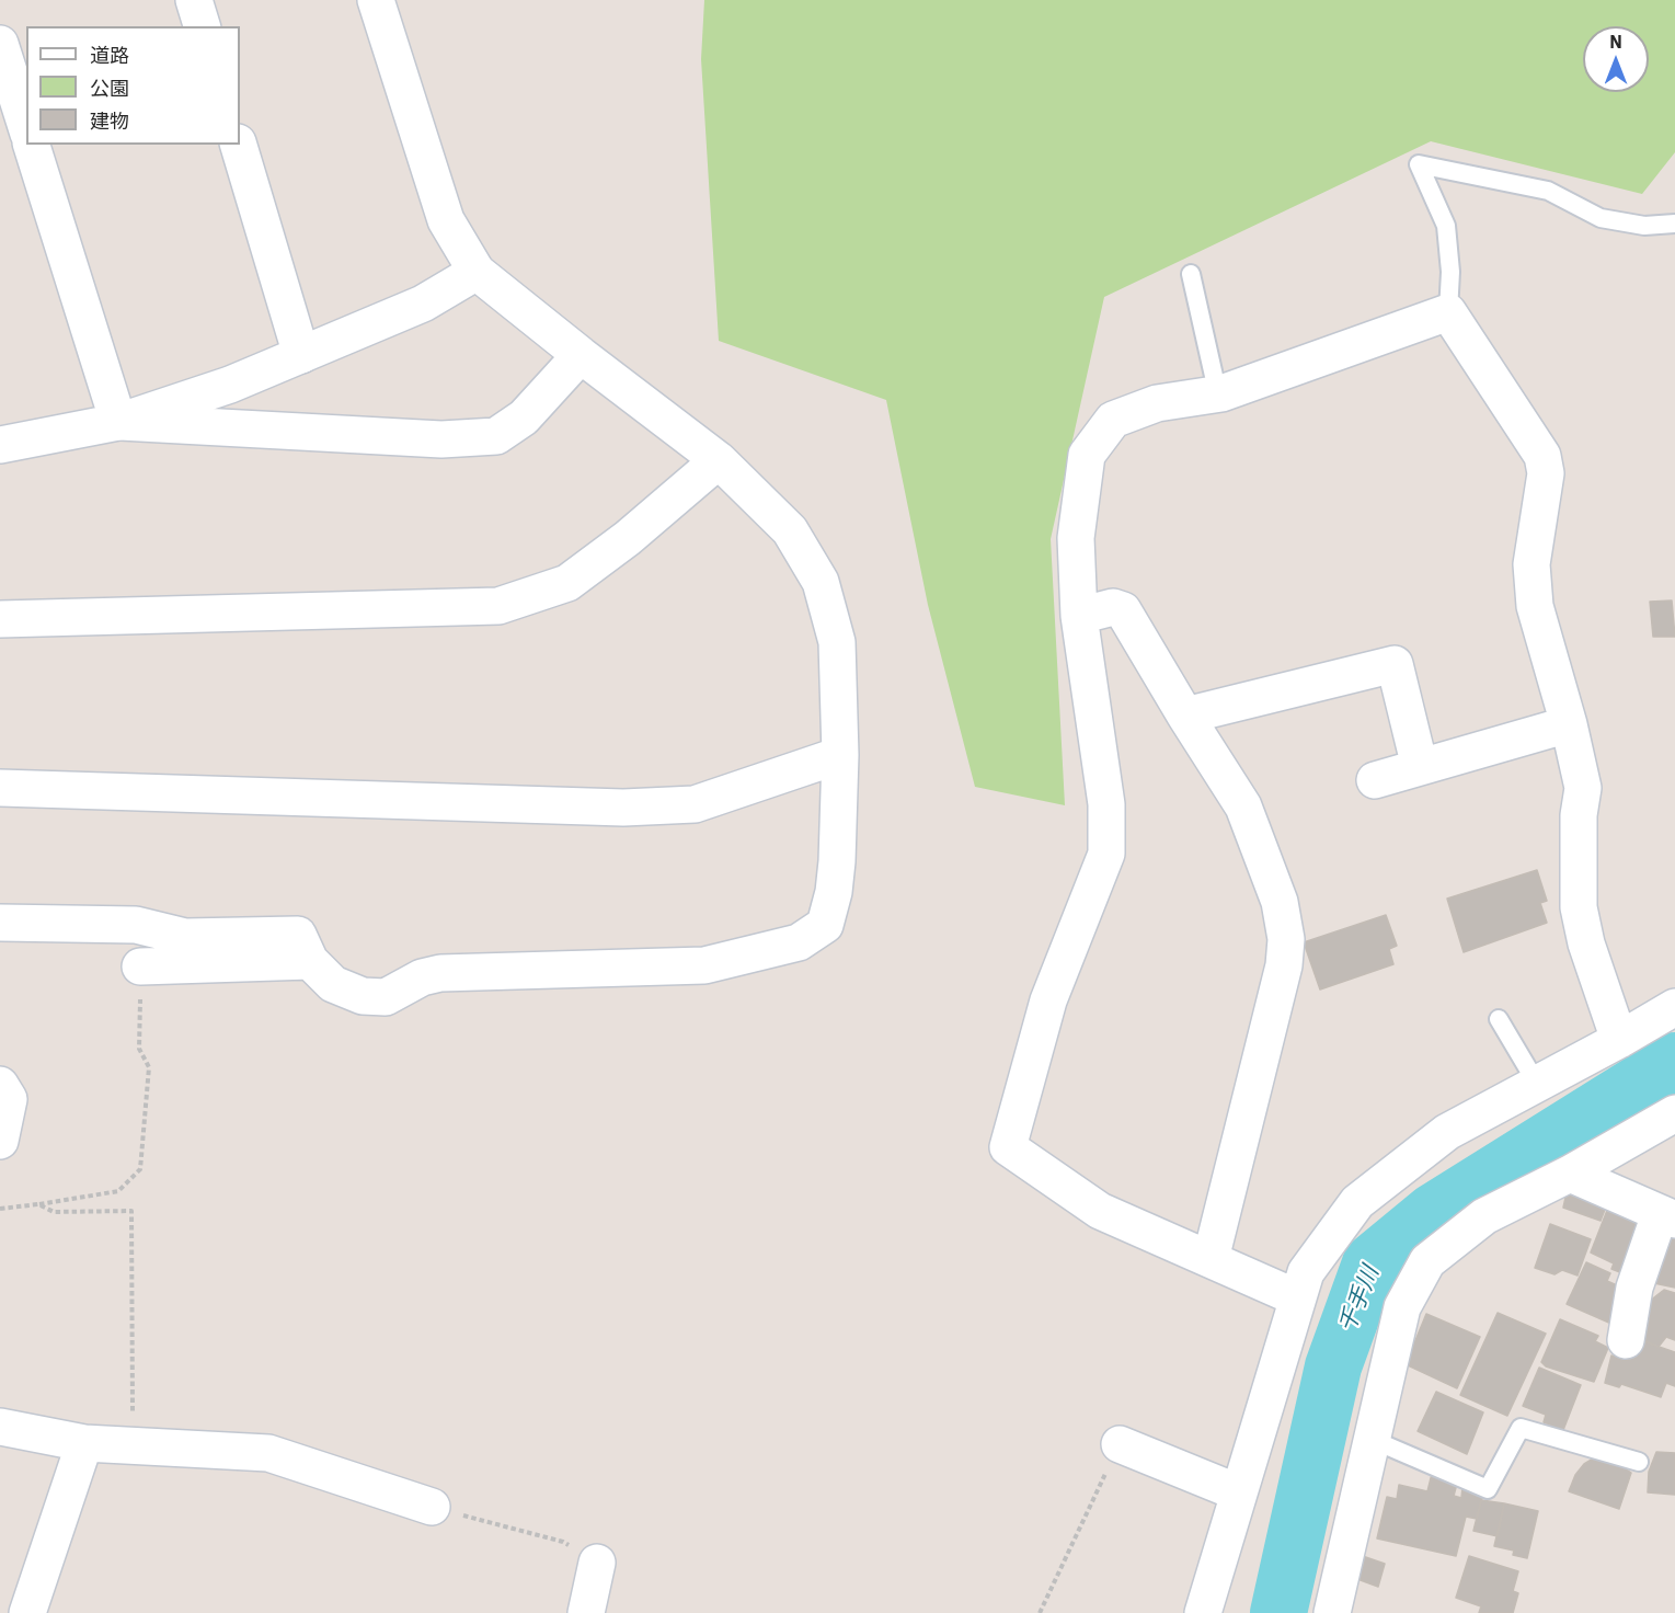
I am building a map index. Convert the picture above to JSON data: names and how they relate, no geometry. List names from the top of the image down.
{
  "water": ["千手川"],
  "legend": ["道路", "公園", "建物"],
  "north": "top"
}
